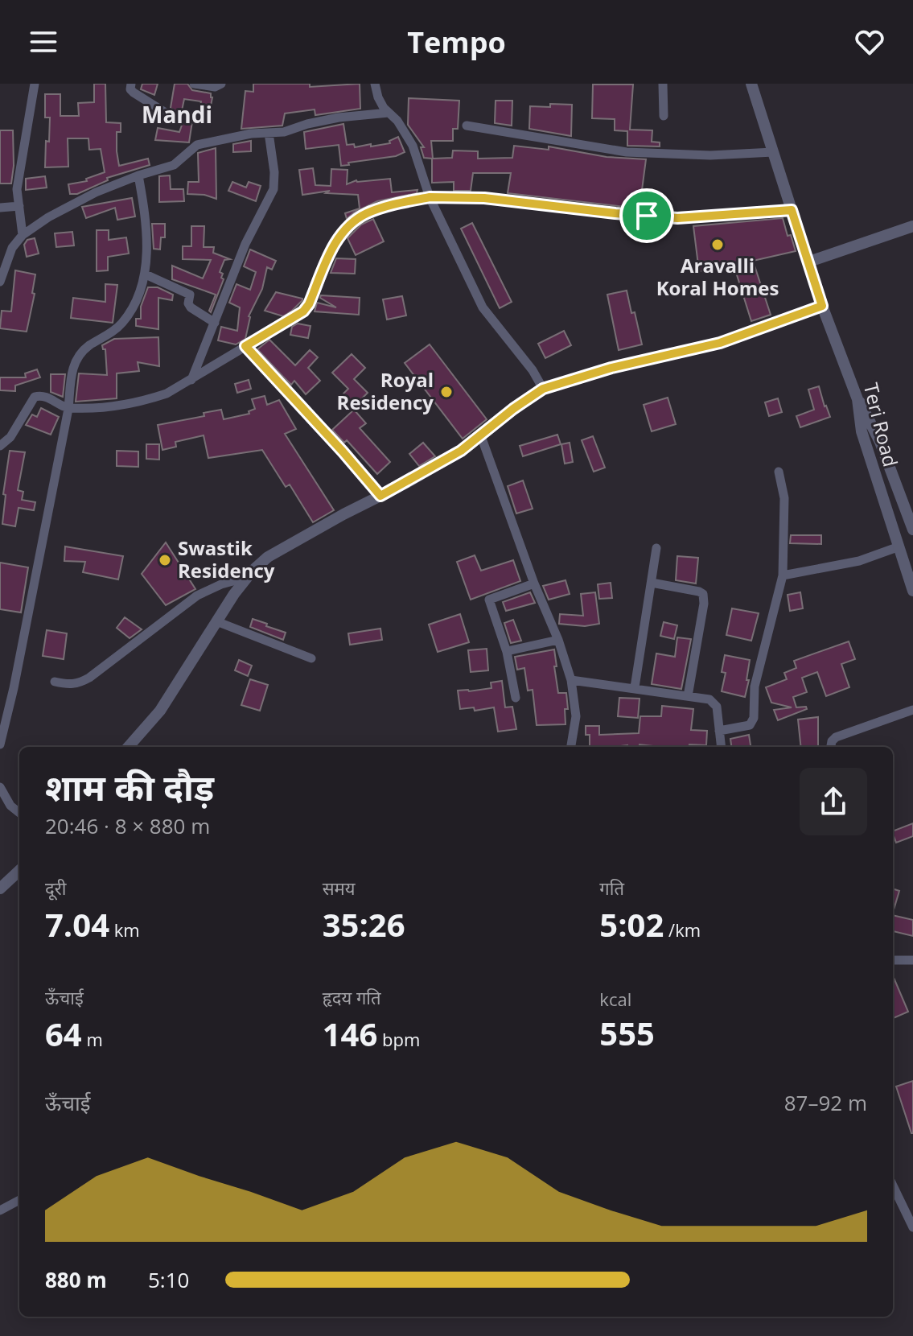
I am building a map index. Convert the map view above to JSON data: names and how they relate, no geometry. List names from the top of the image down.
{
  "streets": {
    "street": ["Teri Road"]
  },
  "districts": ["Mandi"],
  "places": ["Aravalli Koral Homes", "Royal Residency", "Swastik Residency"],
  "page": {
    "header": "Tempo",
    "heading": ["शाम की दौड़", "20:46 · 8 × 880 m"],
    "stats": [
      ["दूरी", "7.04 km"],
      ["समय", "35:26"],
      ["गति", "5:02 /km"],
      ["ऊँचाई", "64 m"],
      ["हृदय गति", "146 bpm"],
      ["kcal", "555"]
    ],
    "chart": ["ऊँचाई", "87–92 m"],
    "list": [
      {
        "name": "880 m",
        "note": "5:10"
      }
    ]
  }
}
